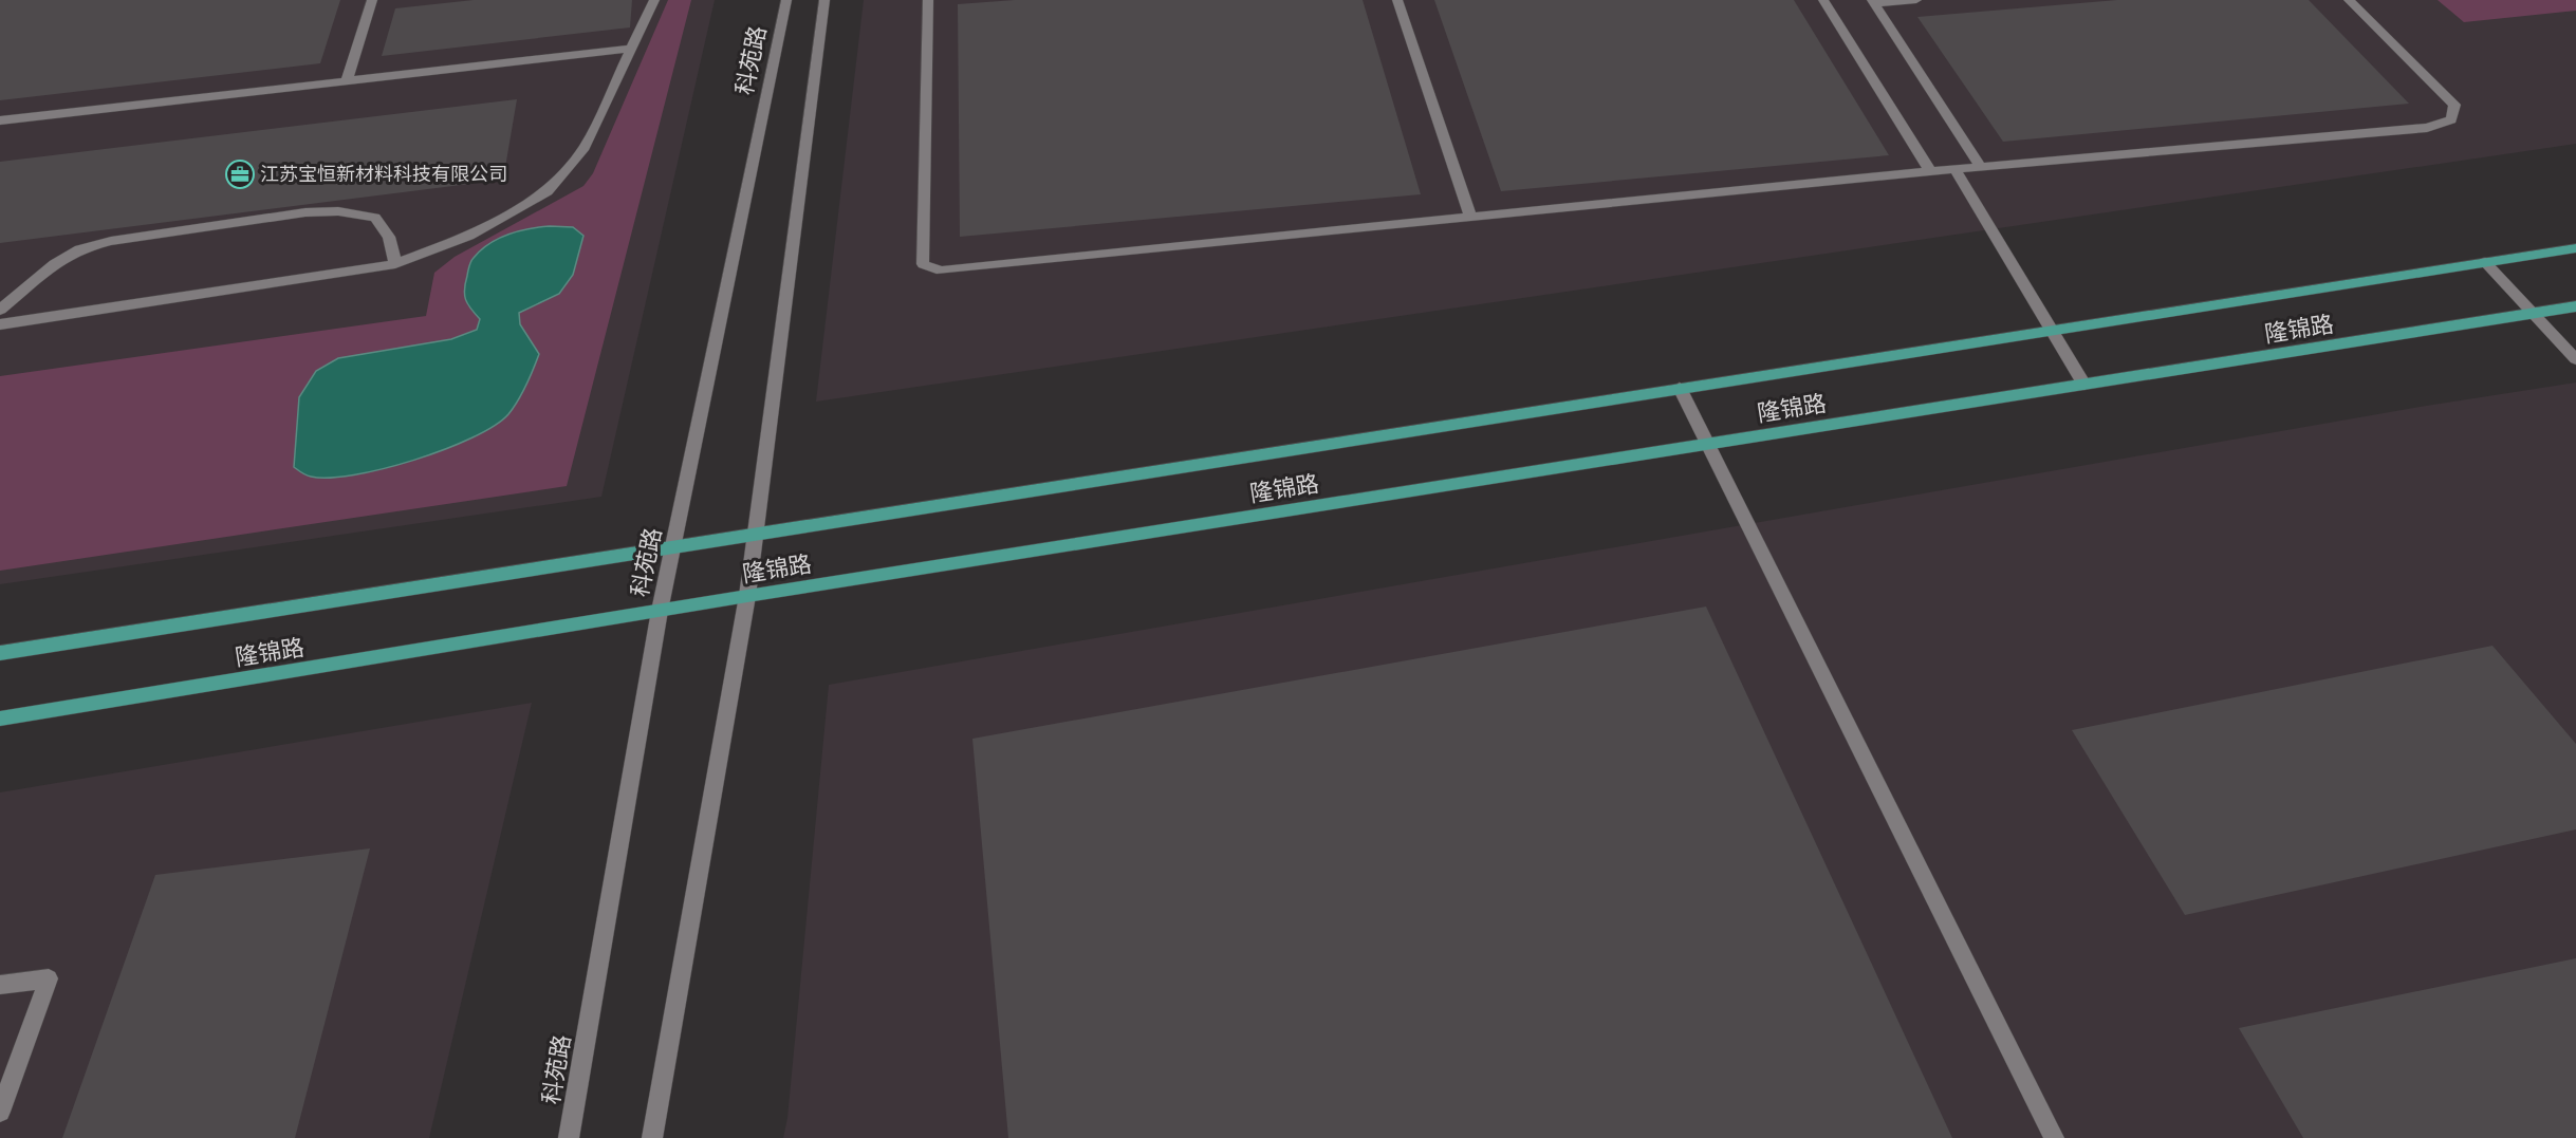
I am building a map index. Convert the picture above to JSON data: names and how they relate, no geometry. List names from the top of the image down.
{
  "streets": {
    "main road": ["隆锦路"],
    "street": ["科苑路"]
  },
  "crossings": [
    ["科苑路", "隆锦路"]
  ],
  "places": {
    "office": ["江苏宝恒新材料科技有限公司"]
  }
}
